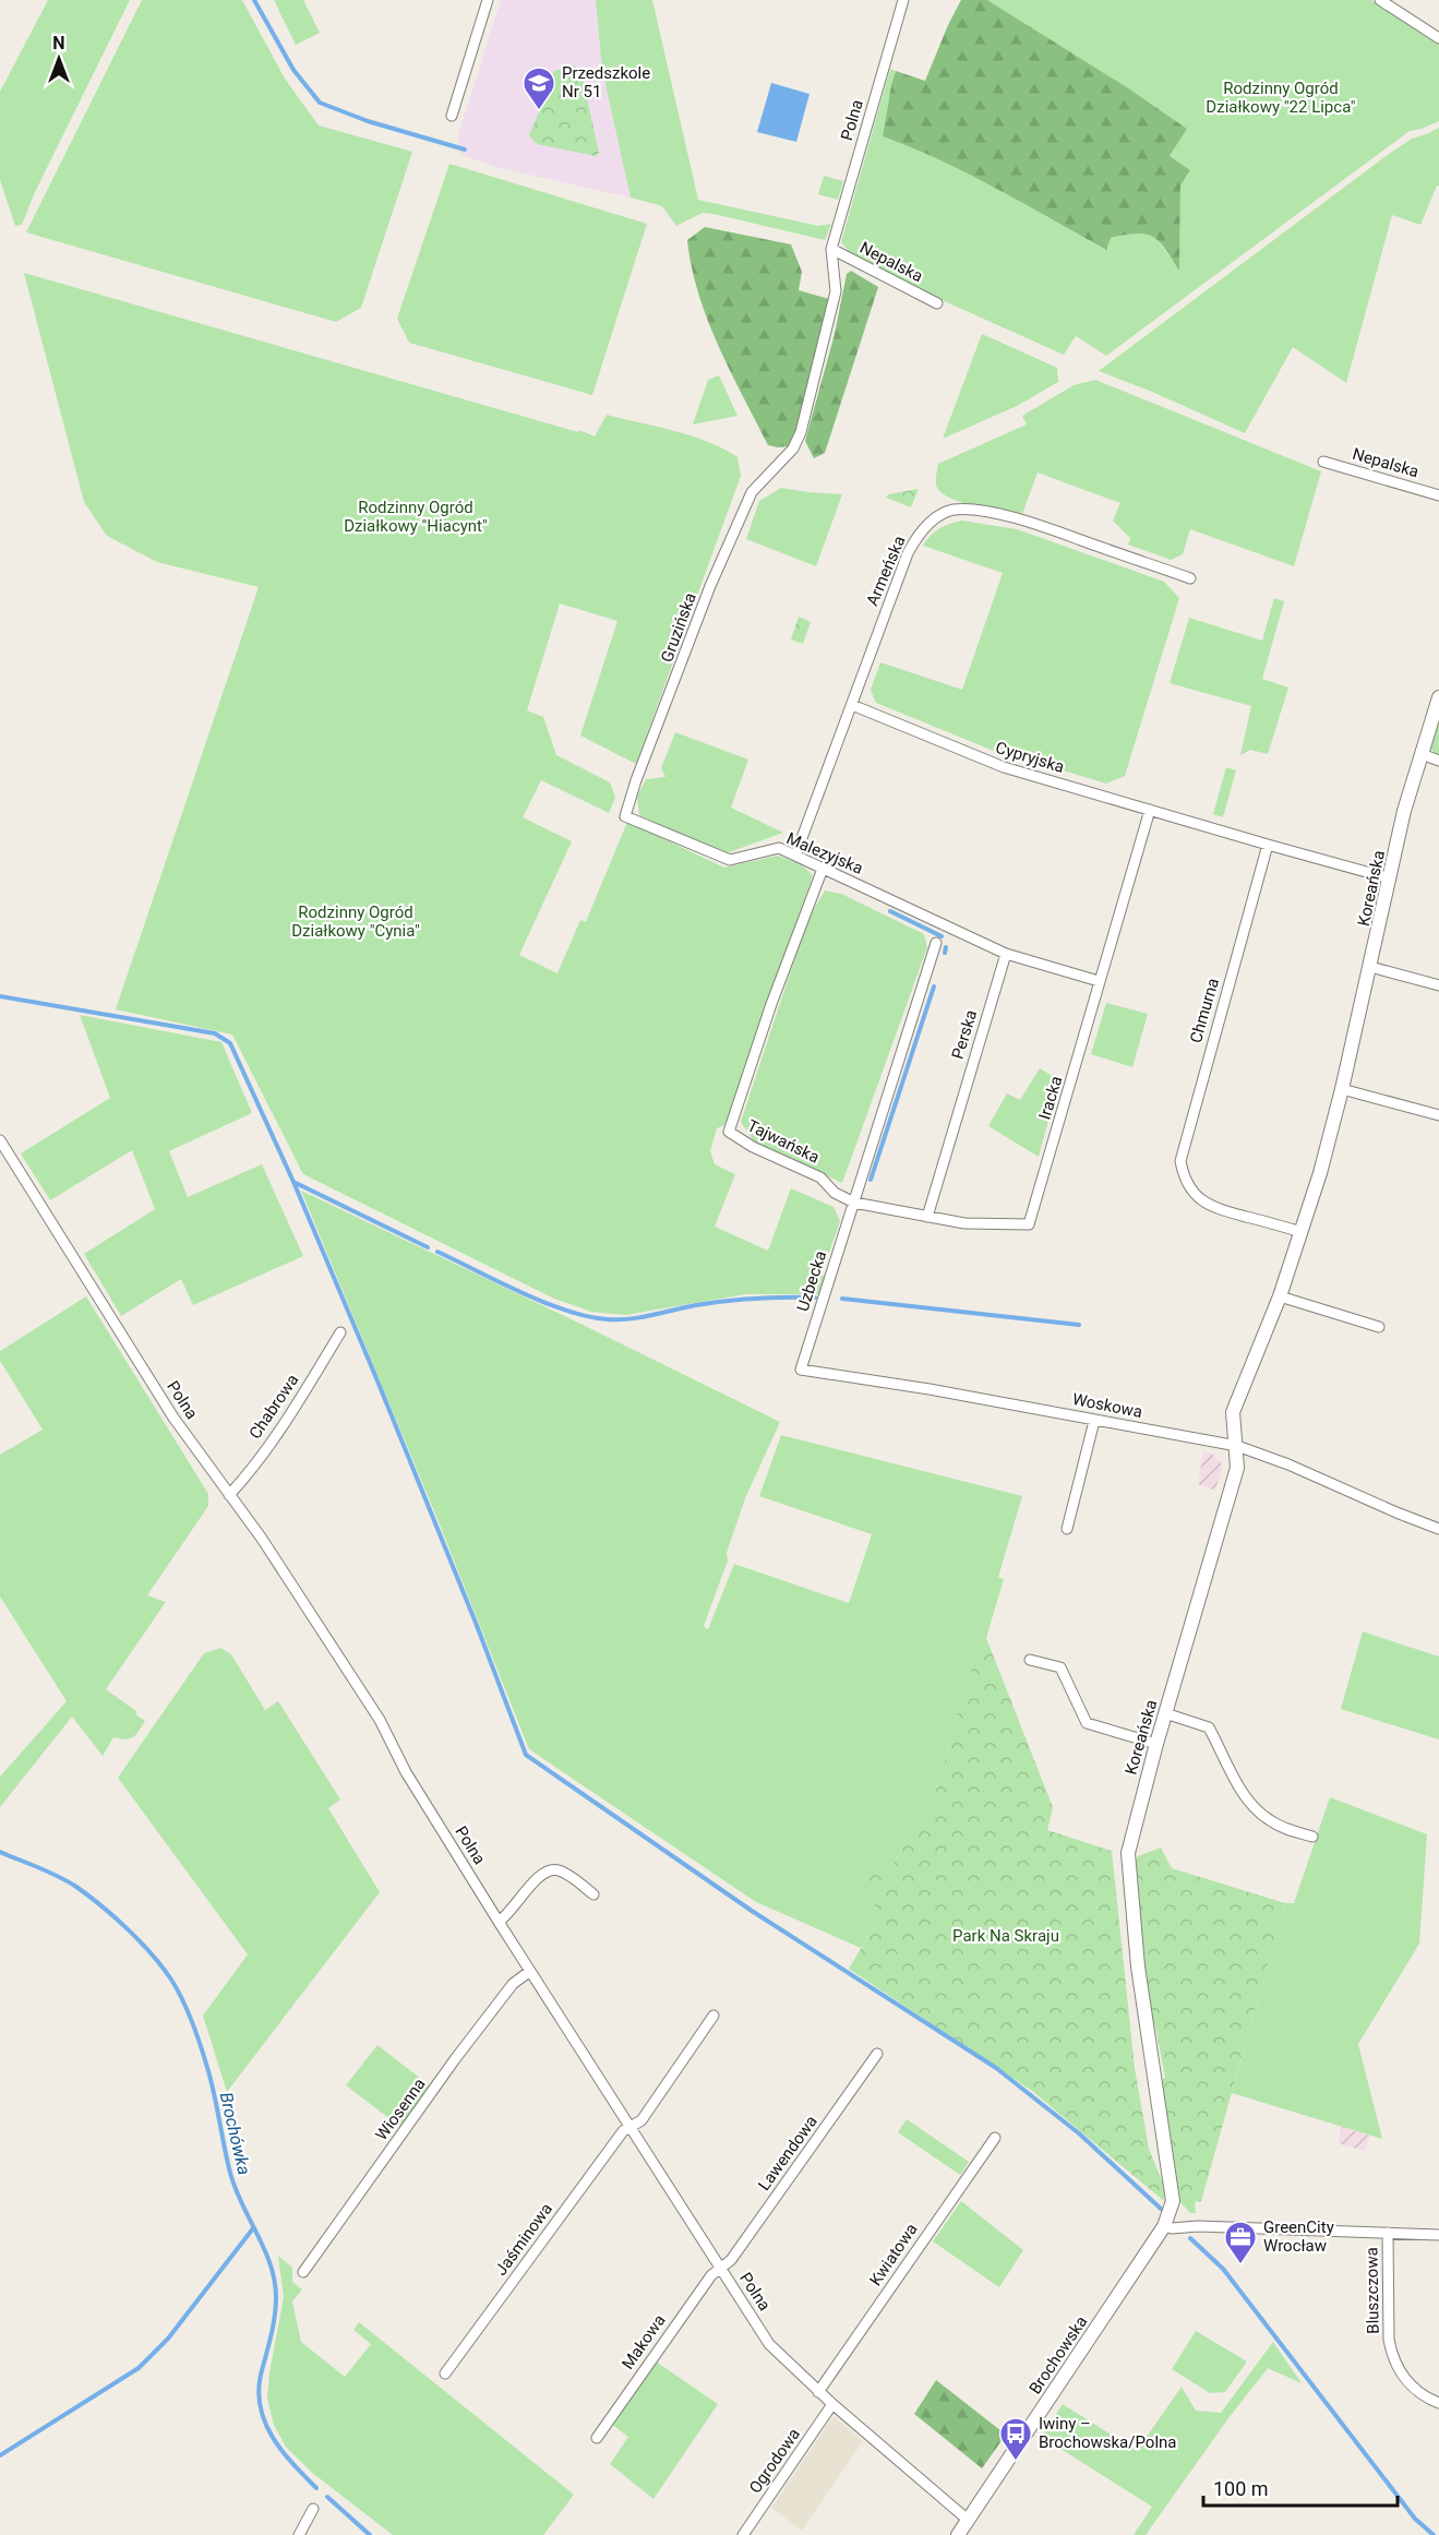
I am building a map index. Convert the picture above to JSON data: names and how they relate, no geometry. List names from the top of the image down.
{
  "streets": {
    "street": [
      "Polna",
      "Nepalska",
      "Armeńska",
      "Gruzińska",
      "Cypryjska",
      "Malezyjska",
      "Koreańska",
      "Chmurna",
      "Perska",
      "Iracka",
      "Tajwańska",
      "Uzbecka",
      "Woskowa",
      "Chabrowa",
      "Wiosenna",
      "Lawendowa",
      "Jaśminowa",
      "Kwiatowa",
      "Bluszczowa",
      "Makowa",
      "Brochowska",
      "Ogrodowa"
    ]
  },
  "crossings": [
    ["Polna", "Nepalska"],
    ["Polna", "Gruzińska"],
    ["Polna", "Chabrowa"],
    ["Polna", "Wiosenna"],
    ["Polna", "Lawendowa"],
    ["Polna", "Jaśminowa"],
    ["Polna", "Kwiatowa"],
    ["Polna", "Makowa"],
    ["Polna", "Brochowska"],
    ["Polna", "Ogrodowa"],
    ["Nepalska", "Gruzińska"],
    ["Armeńska", "Cypryjska"],
    ["Armeńska", "Malezyjska"],
    ["Gruzińska", "Malezyjska"],
    ["Cypryjska", "Chmurna"],
    ["Cypryjska", "Iracka"],
    ["Malezyjska", "Perska"],
    ["Malezyjska", "Tajwańska"],
    ["Koreańska", "Chmurna"],
    ["Koreańska", "Woskowa"],
    ["Koreańska", "Brochowska"],
    ["Perska", "Iracka"],
    ["Iracka", "Tajwańska"],
    ["Iracka", "Uzbecka"],
    ["Tajwańska", "Uzbecka"],
    ["Uzbecka", "Woskowa"],
    ["Lawendowa", "Makowa"]
  ],
  "water": ["Brochówka"],
  "parks": [
    "Rodzinny Ogród Działkowy \"22 Lipca\"",
    "Rodzinny Ogród Działkowy \"Hiacynt\"",
    "Rodzinny Ogród Działkowy \"Cynia\"",
    "Park Na Skraju"
  ],
  "places": {
    "school or university": ["Przedszkole Nr 51"],
    "office": ["GreenCity Wrocław"],
    "bus stop": ["Iwiny – Brochowska/Polna"]
  },
  "scale_bar": "100 m",
  "north": "top"
}
